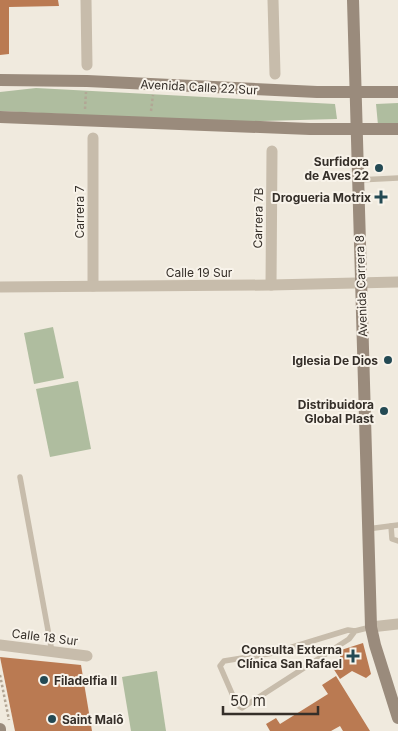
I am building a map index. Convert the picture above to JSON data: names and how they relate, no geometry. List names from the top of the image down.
{
  "streets": {
    "main road": ["Avenida Calle 22 Sur", "Avenida Carrera 8"],
    "street": [
      "Carrera 7",
      "Carrera 7B",
      "Calle 19 Sur",
      "Calle 18 Sur"
    ]
  },
  "crossings": [
    ["Avenida Calle 22 Sur", "Avenida Carrera 8"],
    ["Carrera 7", "Calle 19 Sur"],
    ["Carrera 7B", "Calle 19 Sur"],
    ["Calle 19 Sur", "Avenida Carrera 8"]
  ],
  "places": {
    "other": [
      "Surfidora de Aves 22",
      "Iglesia De Dios",
      "Distribuidora Global Plast",
      "Filadelfia II",
      "Saint Malô"
    ],
    "health": ["Drogueria Motrix", "Consulta Externa Clínica San Rafael"]
  },
  "scale_bar": "50 m"
}
